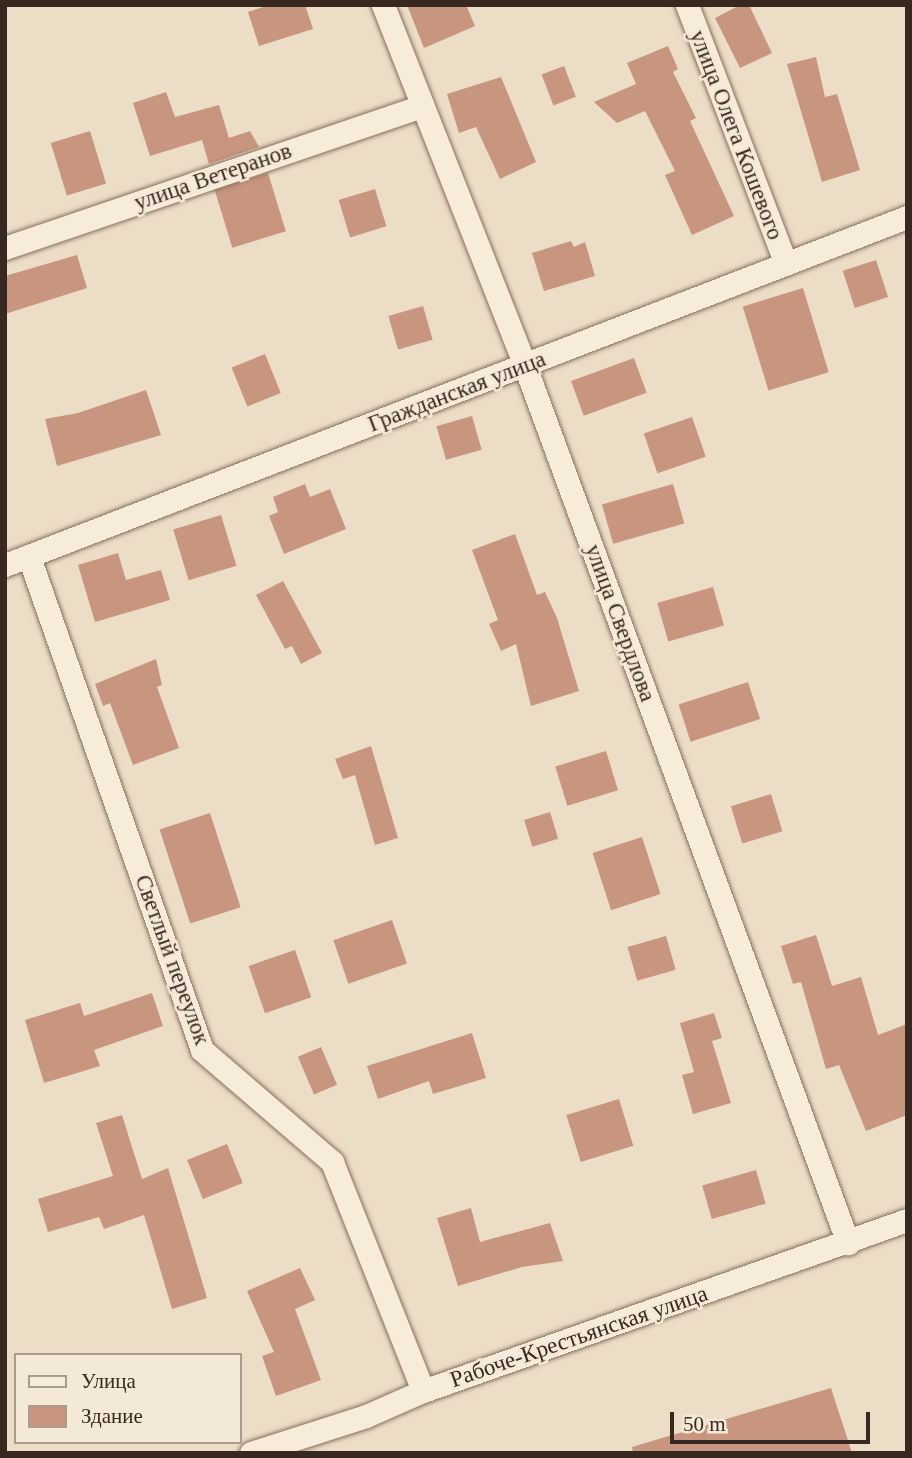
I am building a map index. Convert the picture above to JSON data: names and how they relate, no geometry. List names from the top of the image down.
{
  "streets": {
    "street": [
      "улица Олега Кошевого",
      "улица Ветеранов",
      "Гражданская улица",
      "улица Свердлова",
      "Светлый переулок",
      "Рабоче-Крестьянская улица"
    ]
  },
  "crossings": [
    ["улица Олега Кошевого", "Гражданская улица"],
    ["улица Ветеранов", "улица Свердлова"],
    ["Гражданская улица", "улица Свердлова"],
    ["Гражданская улица", "Светлый переулок"],
    ["улица Свердлова", "Рабоче-Крестьянская улица"],
    ["Светлый переулок", "Рабоче-Крестьянская улица"]
  ],
  "legend": ["Улица", "Здание"],
  "scale_bar": "50 m"
}
